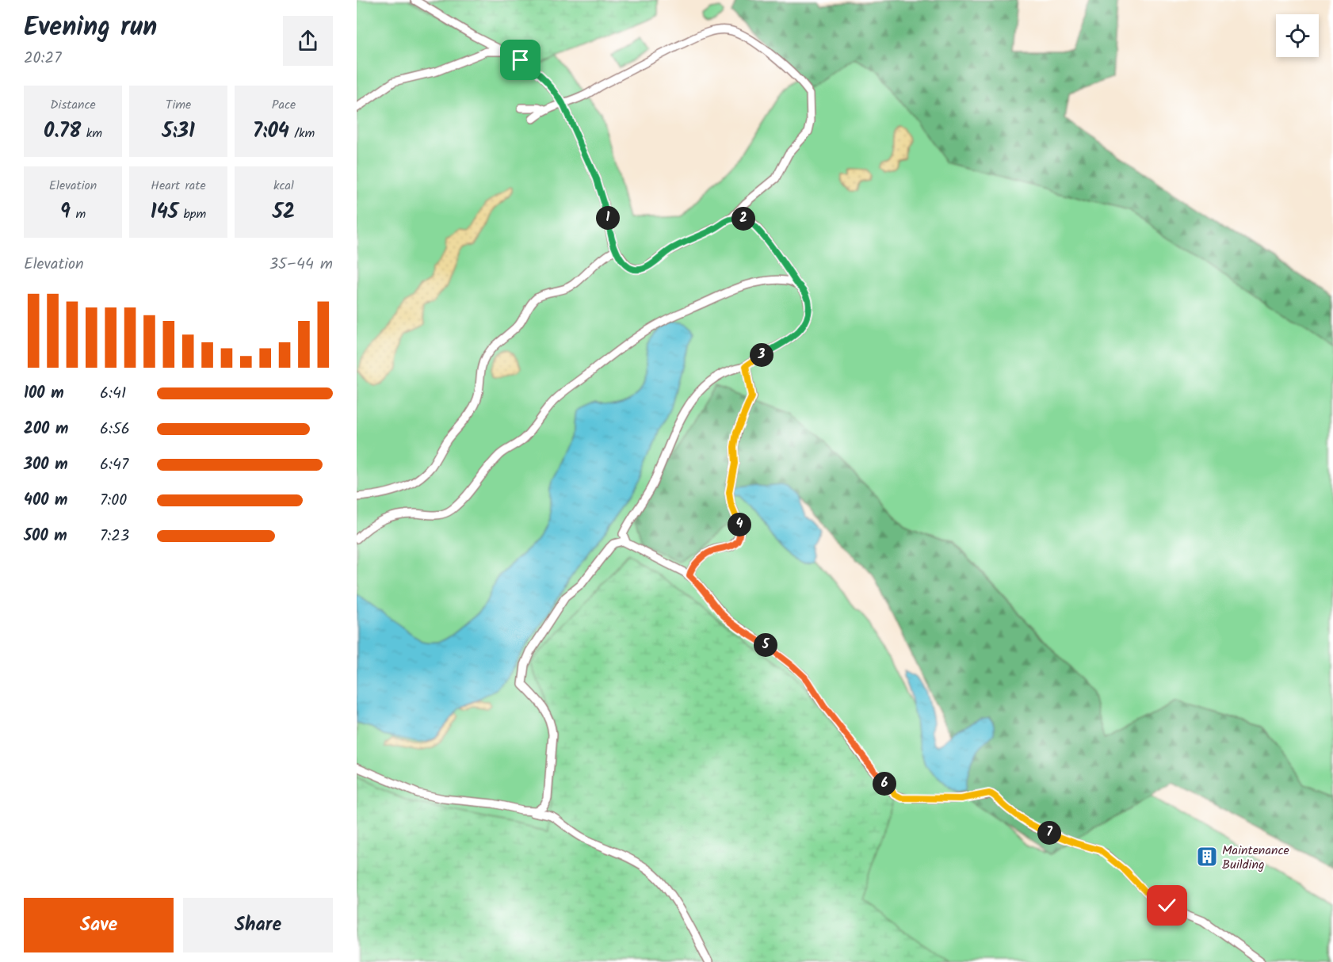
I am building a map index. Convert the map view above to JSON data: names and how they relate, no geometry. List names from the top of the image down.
{
  "places": {
    "building": ["Maintenance Building"]
  },
  "page": {
    "heading": ["Evening run", "20:27"],
    "stats": [
      ["Distance", "0.78 km"],
      ["Time", "5:31"],
      ["Pace", "7:04 /km"],
      ["Elevation", "9 m"],
      ["Heart rate", "145 bpm"],
      ["kcal", "52"]
    ],
    "pins": [
      "1",
      "2",
      "3",
      "4",
      "5",
      "6",
      "7"
    ],
    "chart": ["Elevation", "35–44 m"],
    "list": [
      {
        "name": "100 m",
        "note": "6:41"
      },
      {
        "name": "200 m",
        "note": "6:56"
      },
      {
        "name": "300 m",
        "note": "6:47"
      },
      {
        "name": "400 m",
        "note": "7:00"
      },
      {
        "name": "500 m",
        "note": "7:23"
      }
    ],
    "buttons": ["Save", "Share"]
  }
}
